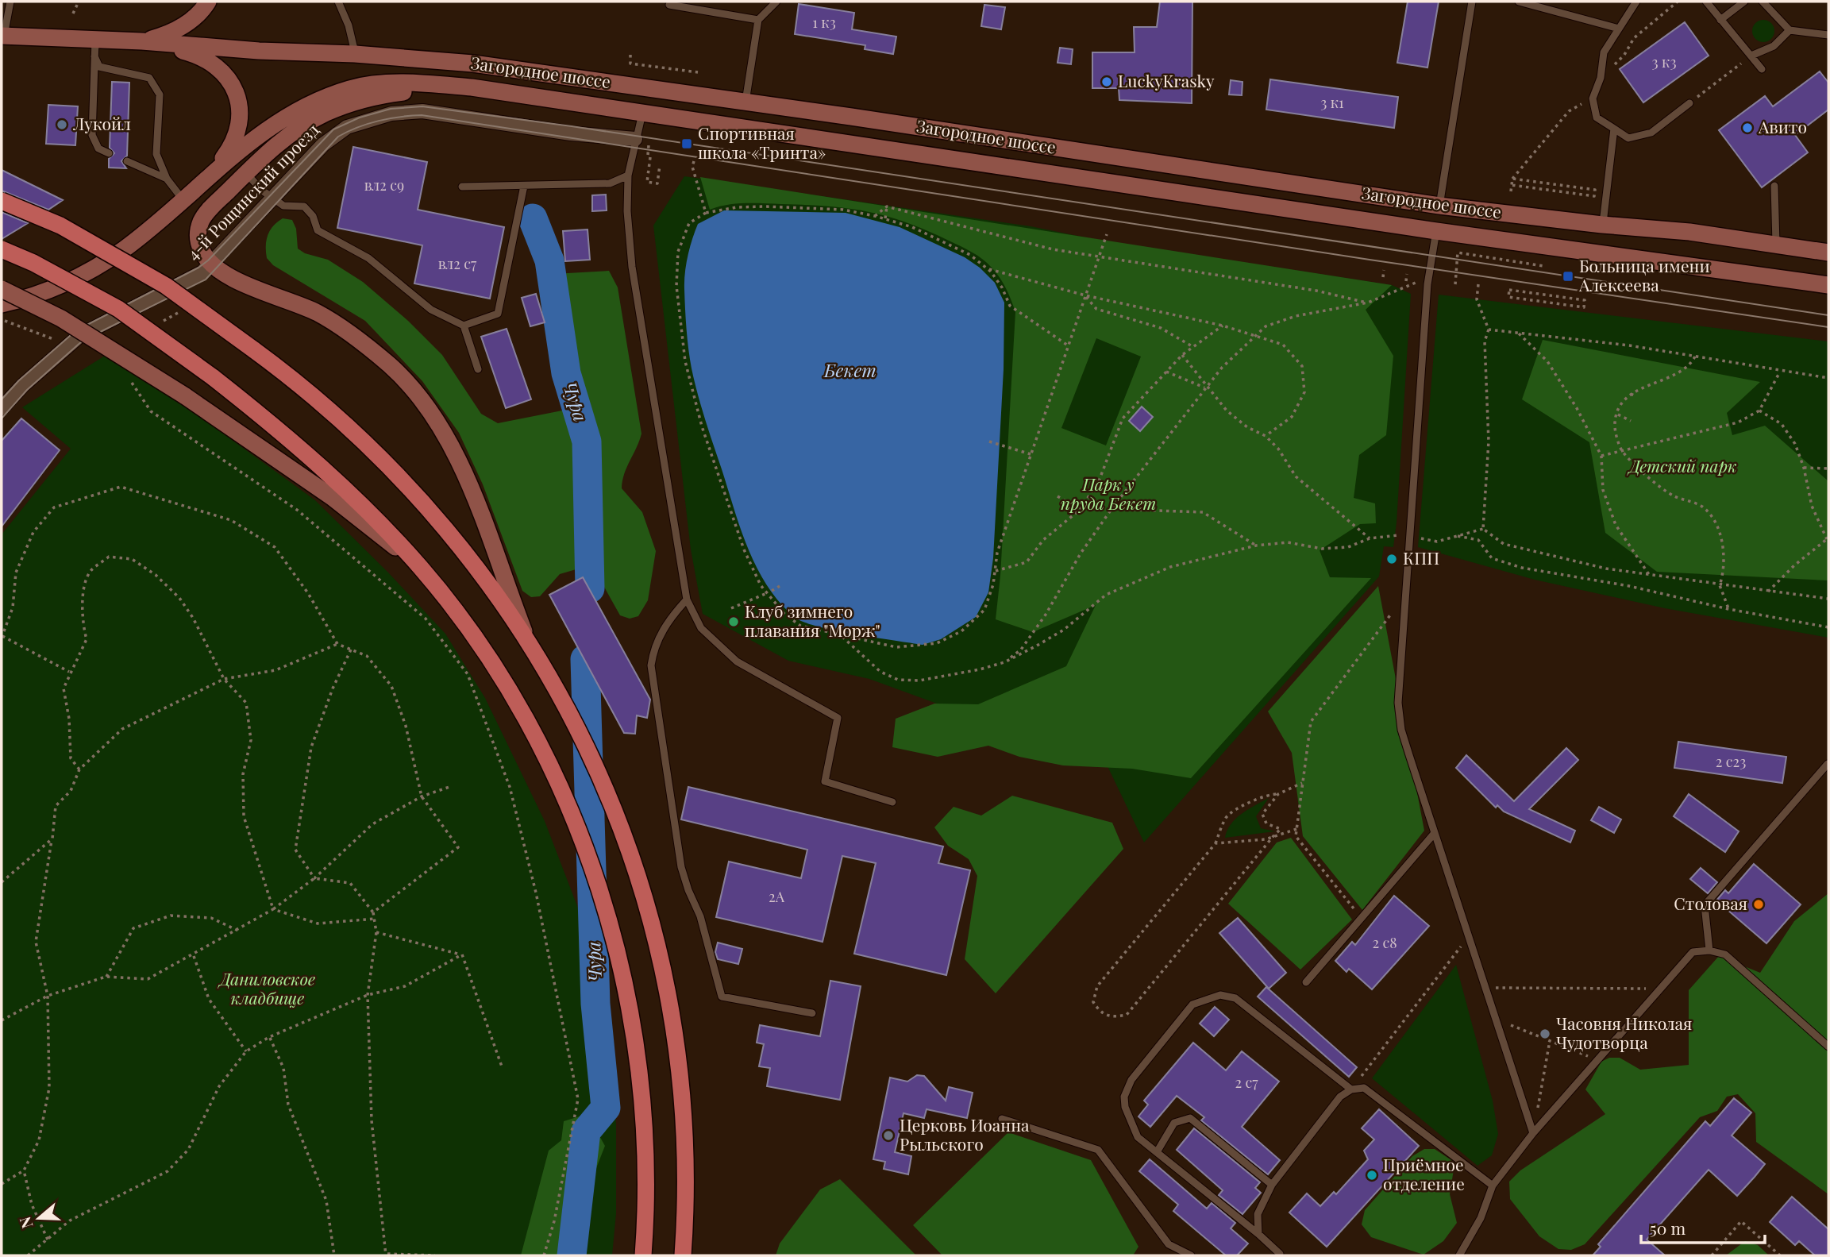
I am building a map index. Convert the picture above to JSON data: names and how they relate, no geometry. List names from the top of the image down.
{
  "streets": {
    "main road": ["Загородное шоссе"],
    "street": ["4-й Рощинский проезд"]
  },
  "water": ["Бекет", "Чура"],
  "parks": ["Детский парк", "Парк у пруда Бекет", "Даниловское кладбище"],
  "places": {
    "other": [
      "LuckyKrasky",
      "Лукойл",
      "Авито",
      "КПП",
      "Клуб зимнего плавания \"Морж\"",
      "Столовая",
      "Часовня Николая Чудотворца",
      "Церковь Иоанна Рыльского",
      "Приёмное отделение"
    ],
    "transit": ["Спортивная школа «Тринта»", "Больница имени Алексеева"]
  },
  "house_numbers": [
    "1 к3",
    "3 к3",
    "3 к1",
    "вл2 с9",
    "вл2 с7",
    "2 с23",
    "2А",
    "2 с8",
    "2 с7"
  ],
  "scale_bar": "50 m",
  "north": "left"
}
